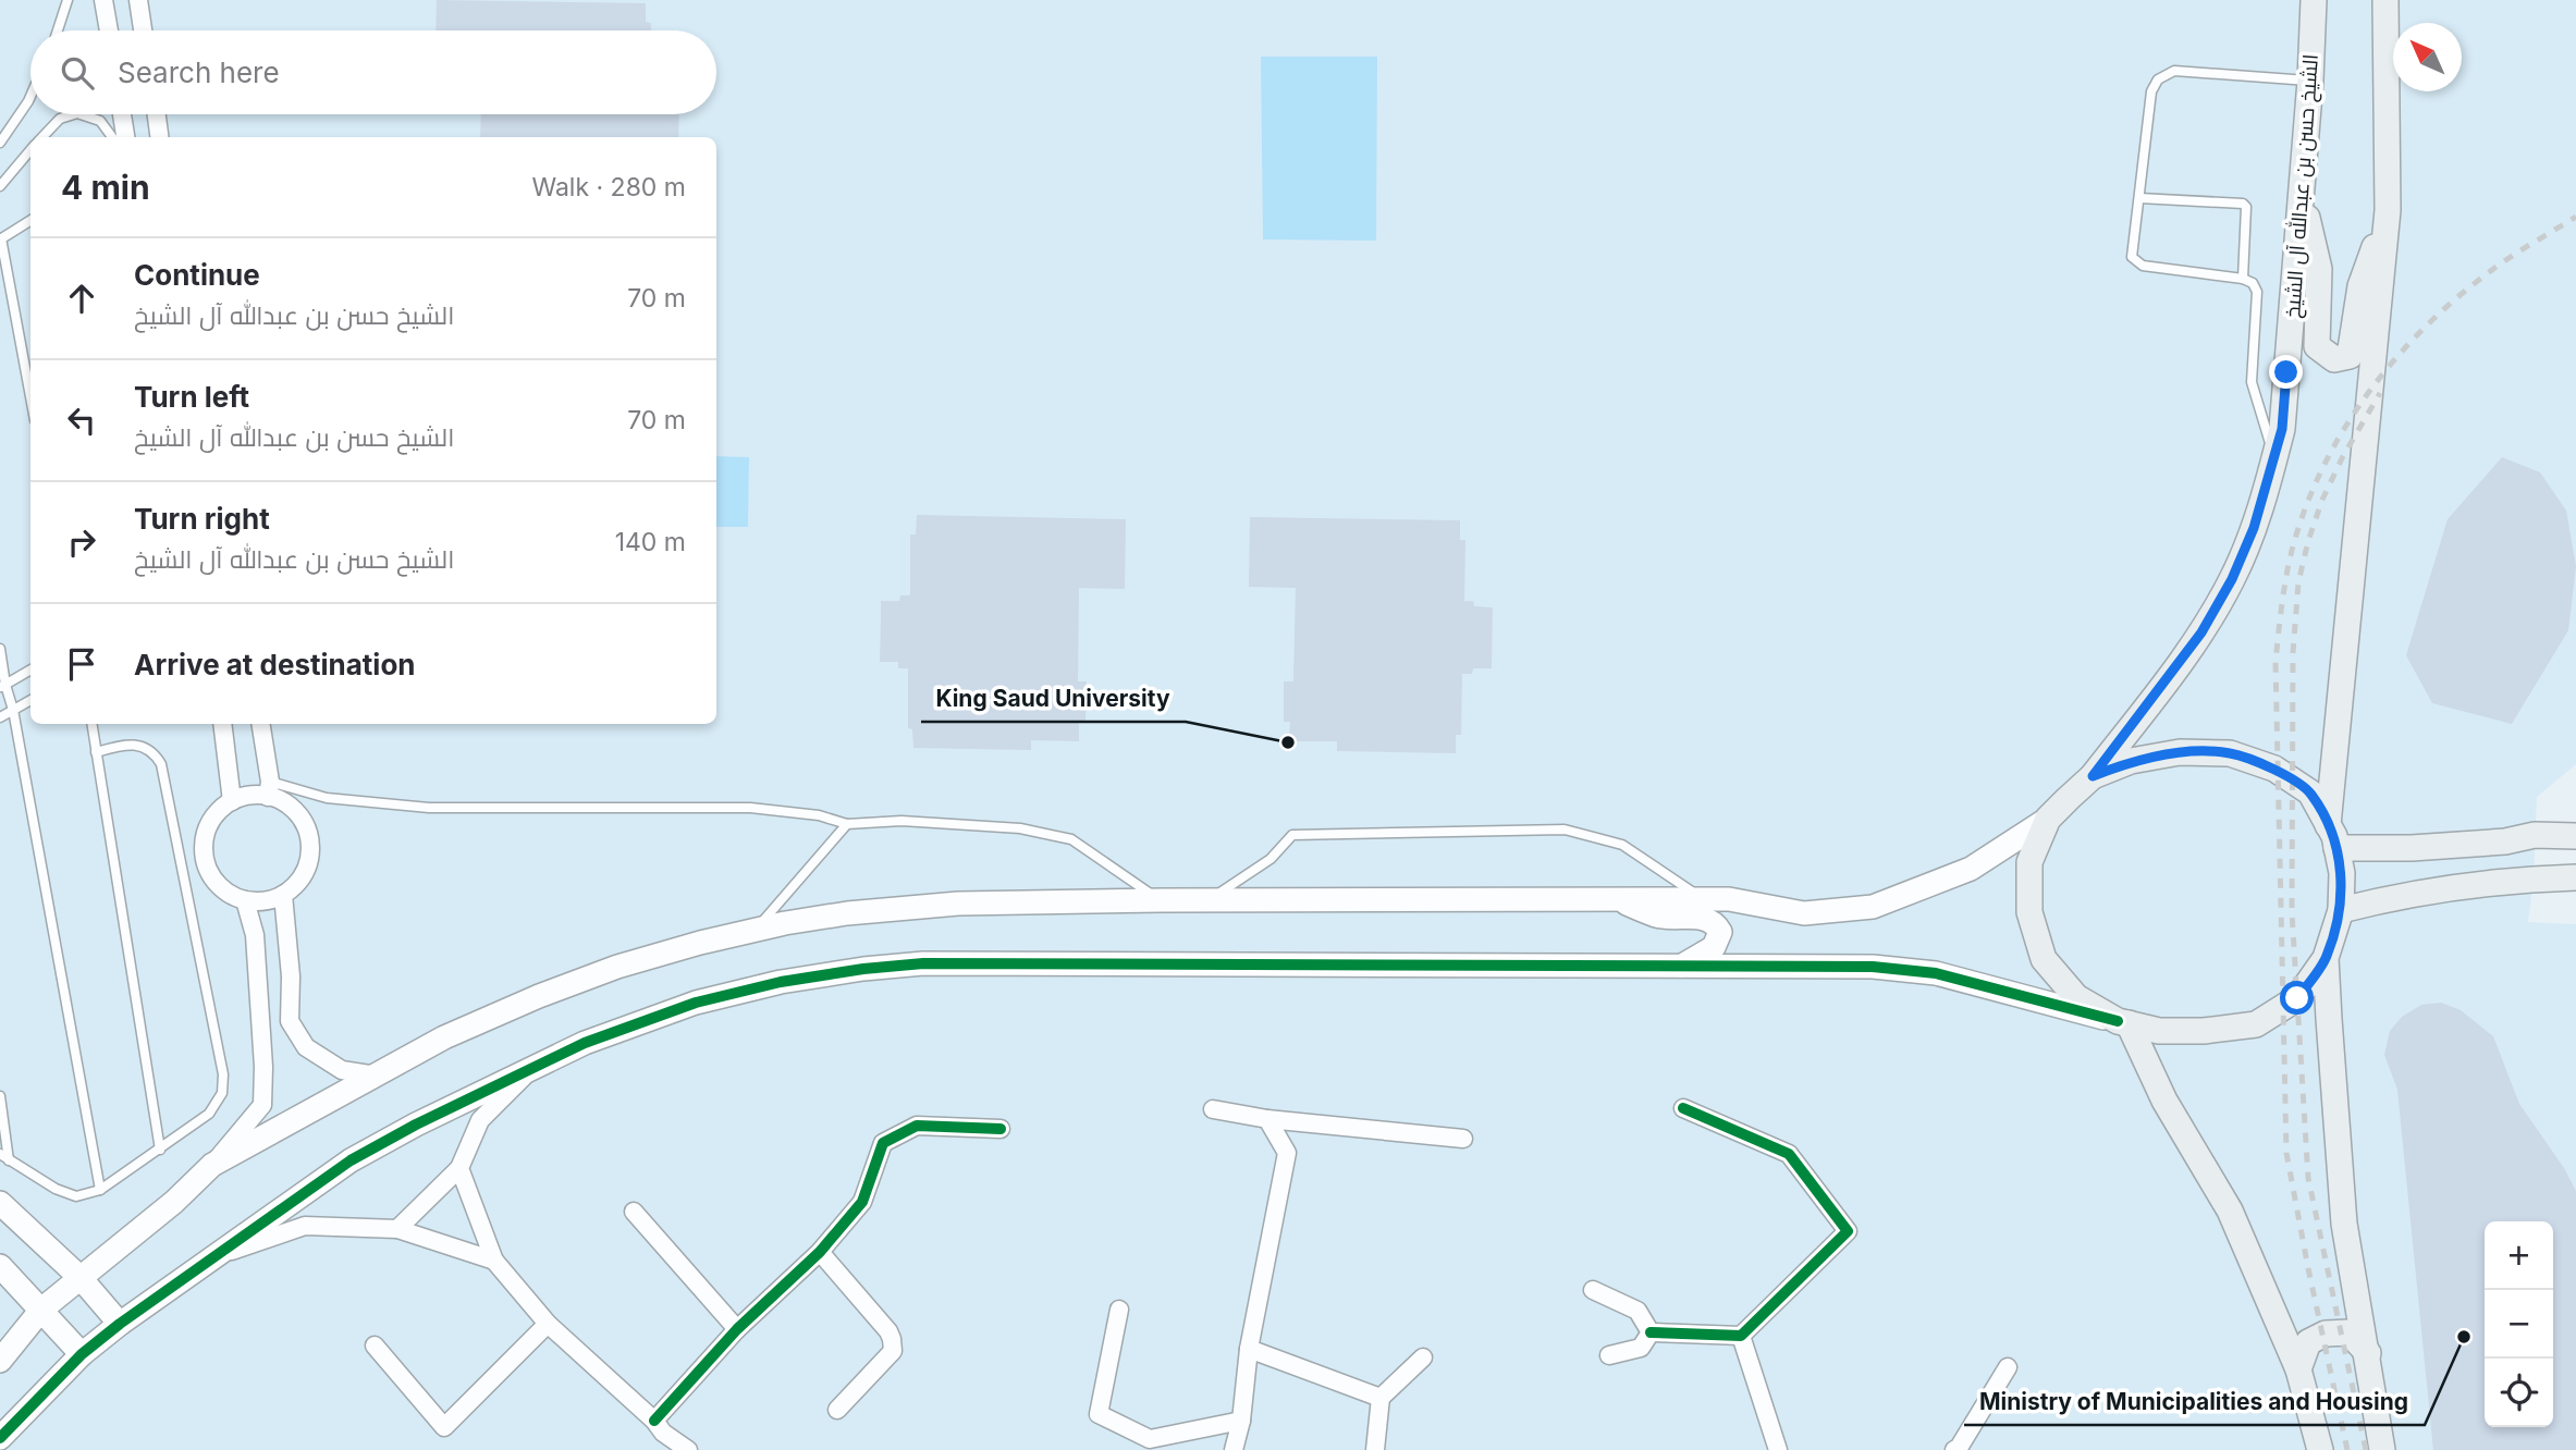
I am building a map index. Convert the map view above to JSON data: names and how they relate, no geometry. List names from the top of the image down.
{
  "streets": {
    "main road": ["الشيخ حسن بن عبدالله آل الشيخ"]
  },
  "places": ["King Saud University", "Ministry of Municipalities and Housing"],
  "north": "top left",
  "page": {
    "search": "Search here",
    "heading": ["4 min", "Walk · 280 m"],
    "list": [
      ["Continue", "الشيخ حسن بن عبدالله آل الشيخ", "70 m"],
      ["Turn left", "الشيخ حسن بن عبدالله آل الشيخ", "70 m"],
      ["Turn right", "الشيخ حسن بن عبدالله آل الشيخ", "140 m"],
      "Arrive at destination"
    ],
    "map_buttons": ["+", "−"]
  }
}
